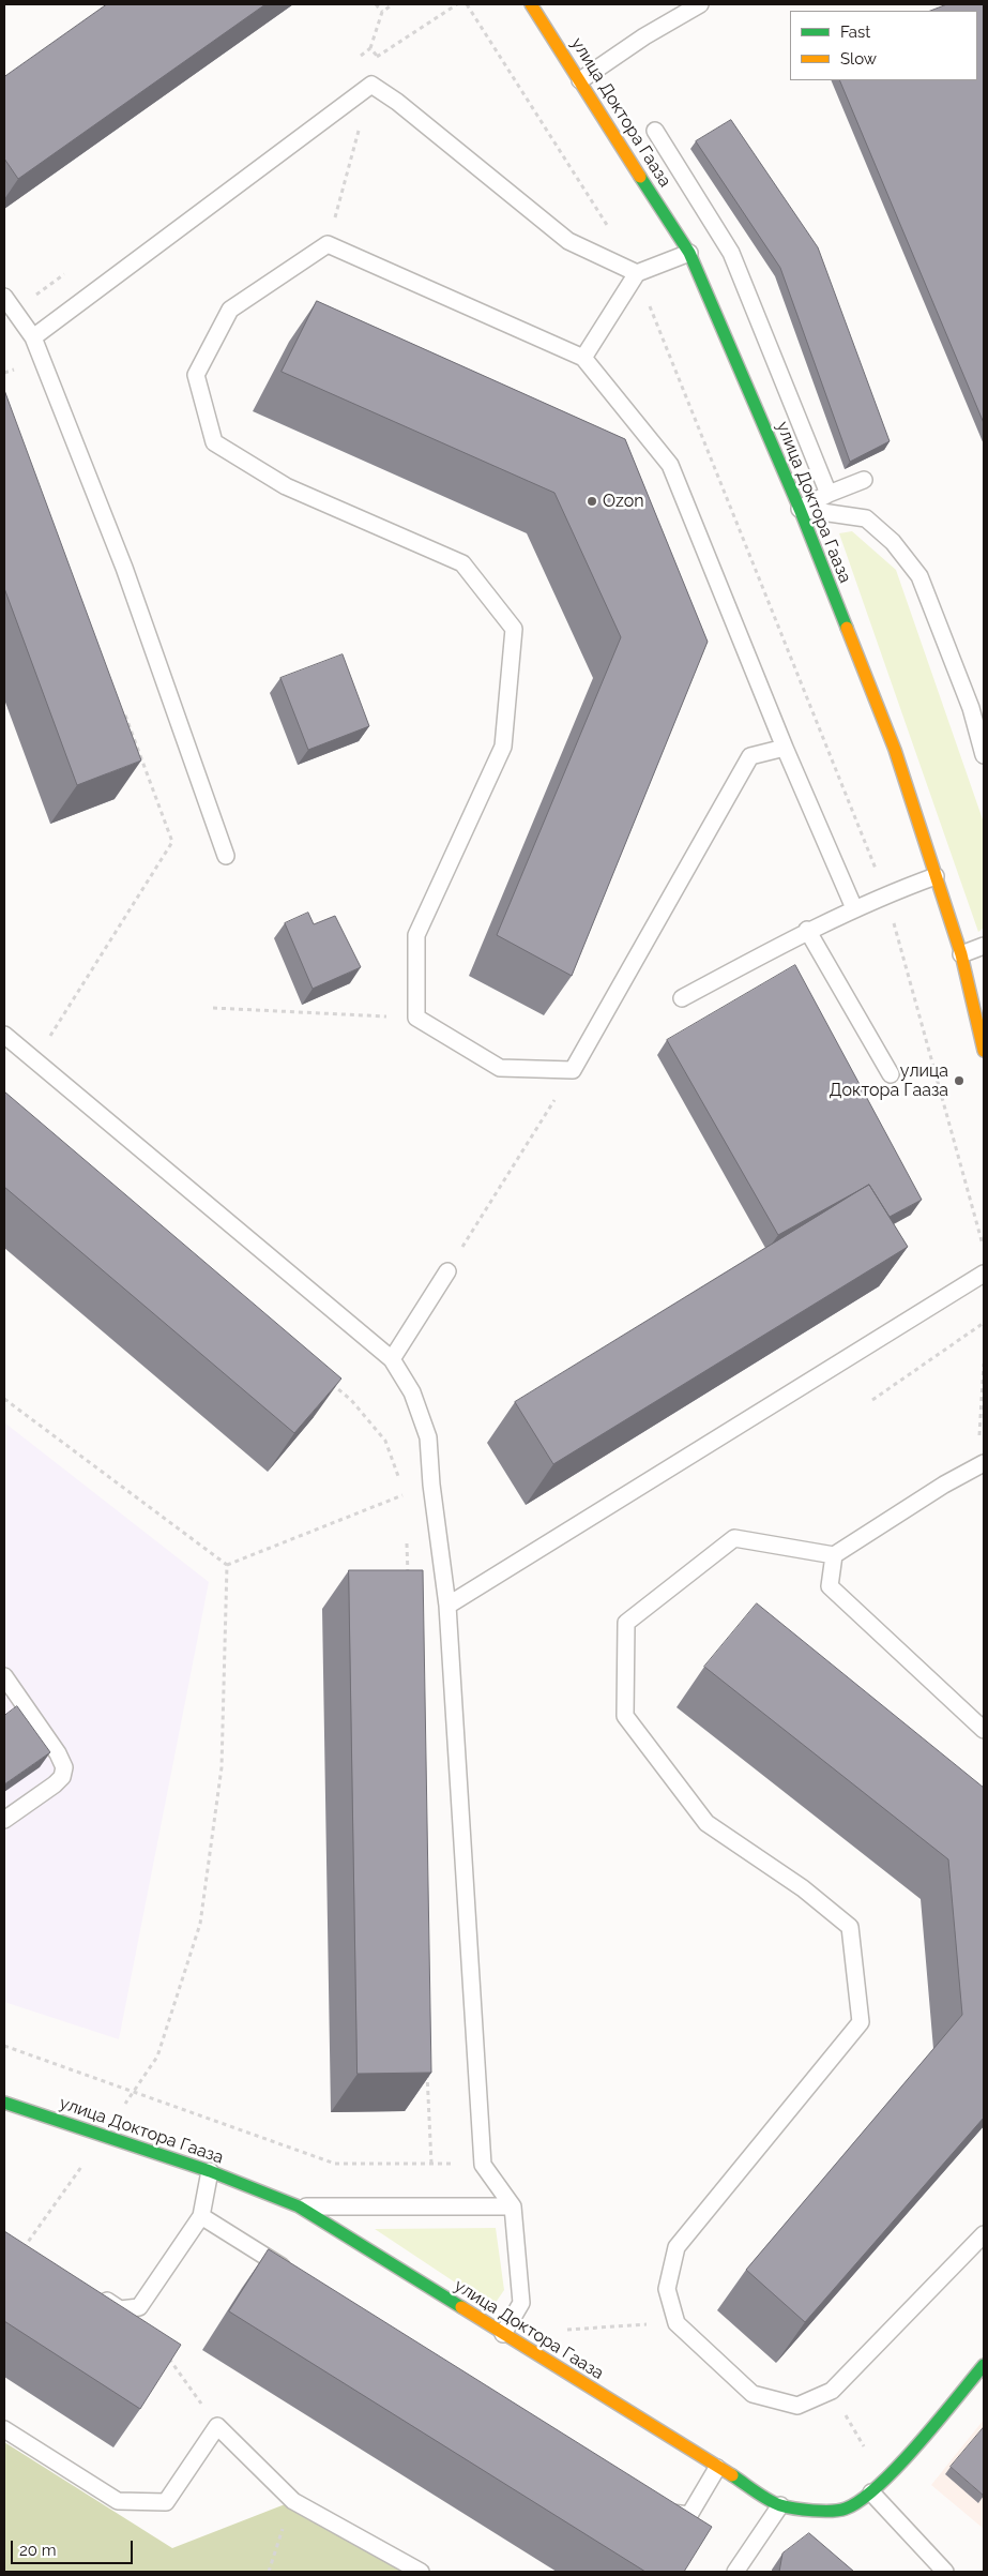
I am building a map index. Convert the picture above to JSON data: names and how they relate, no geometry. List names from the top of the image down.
{
  "streets": {
    "street": ["улица Доктора Гааза"]
  },
  "places": ["Ozon", "улица Доктора Гааза"],
  "legend": ["Fast", "Slow"],
  "scale_bar": "20 m"
}
